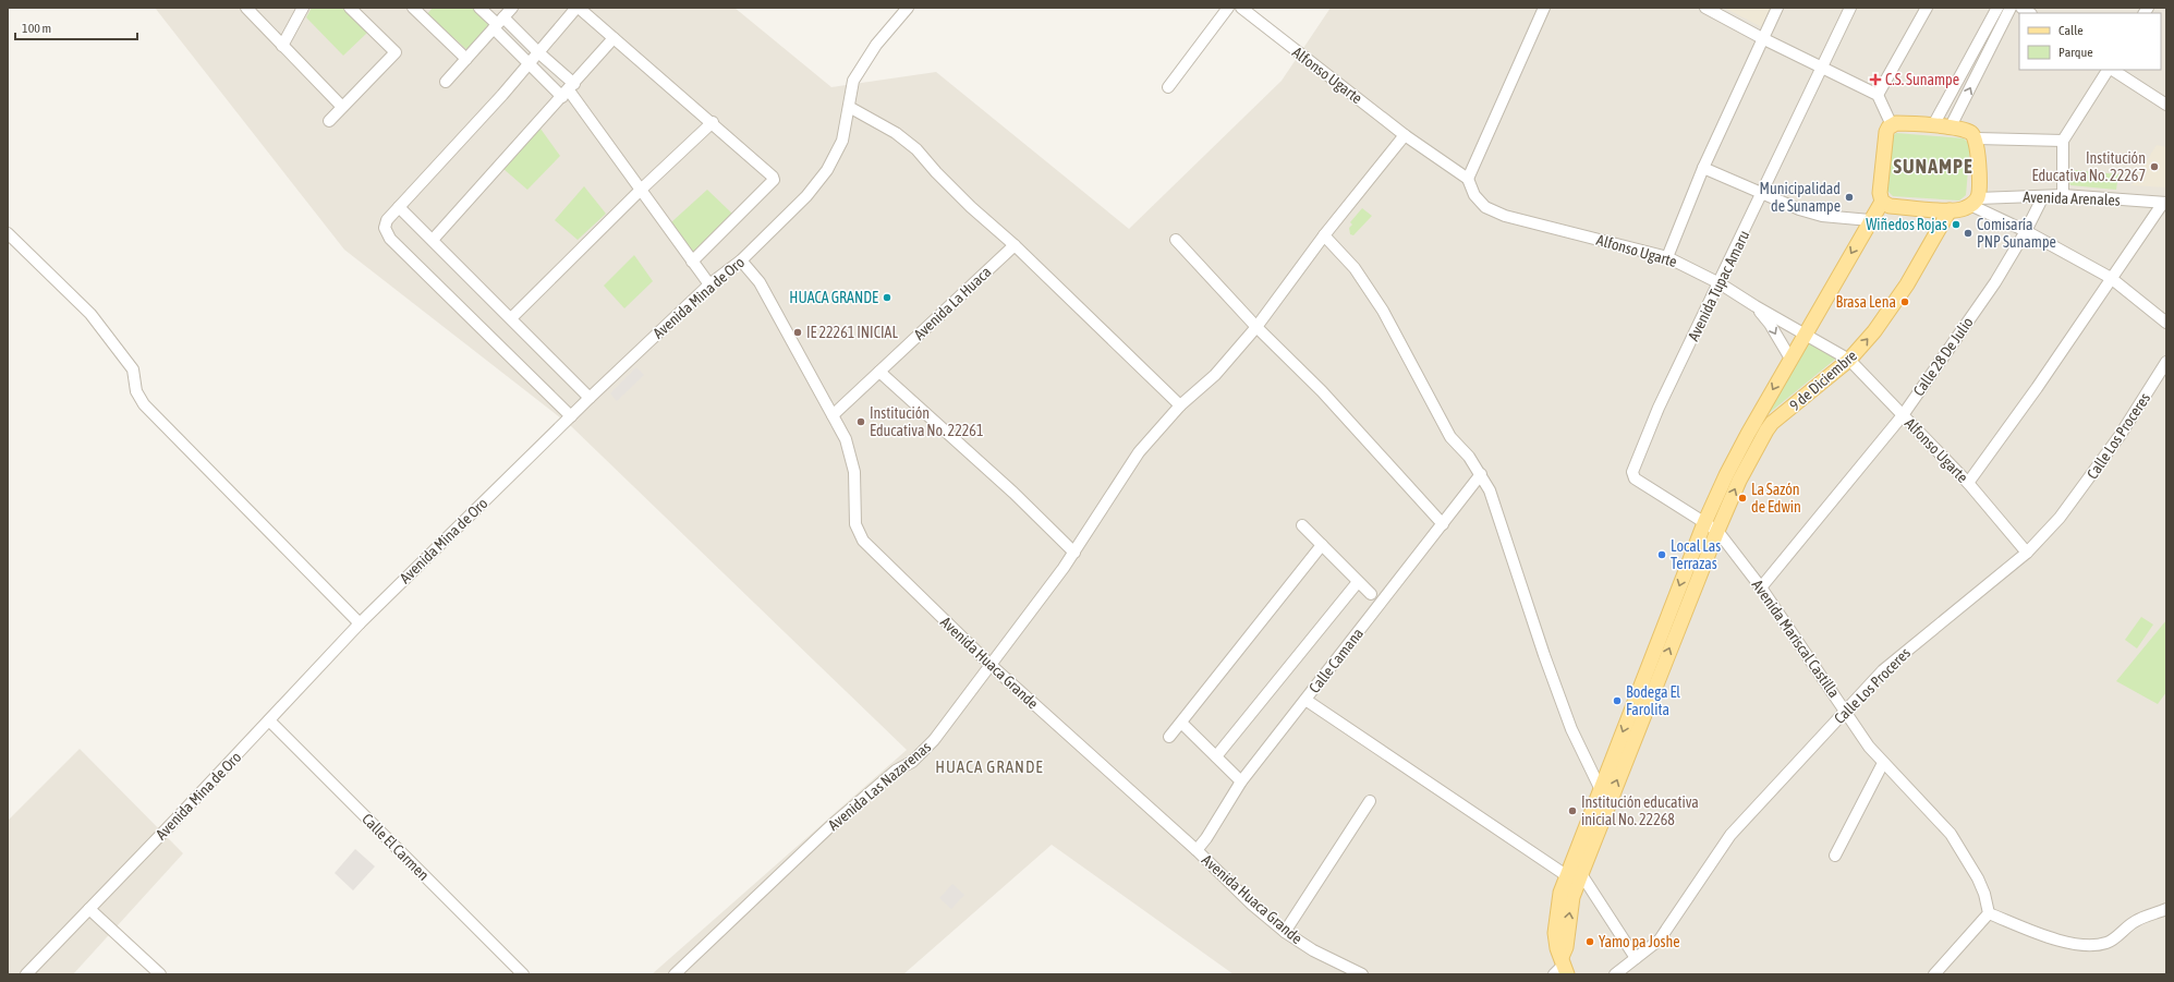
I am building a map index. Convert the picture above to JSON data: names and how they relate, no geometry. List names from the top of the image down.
{
  "streets": {
    "main road": ["9 de Diciembre"],
    "street": [
      "Alfonso Ugarte",
      "Avenida Arenales",
      "Avenida Tupac Amaru",
      "Avenida Mina de Oro",
      "Avenida La Huaca",
      "Calle 28 De Julio",
      "Calle Los Proceres",
      "Avenida Mariscal Castilla",
      "Calle Camana",
      "Avenida Huaca Grande",
      "Avenida Las Nazarenas",
      "Calle El Carmen"
    ]
  },
  "crossings": [
    ["Alfonso Ugarte", "Avenida Tupac Amaru"],
    ["Alfonso Ugarte", "Calle 28 De Julio"],
    ["Alfonso Ugarte", "9 de Diciembre"],
    ["Alfonso Ugarte", "Calle Los Proceres"],
    ["Alfonso Ugarte", "Avenida Las Nazarenas"],
    ["Avenida Arenales", "Calle 28 De Julio"],
    ["Avenida Arenales", "9 de Diciembre"],
    ["Avenida Mina de Oro", "Avenida Huaca Grande"],
    ["Avenida Mina de Oro", "Calle El Carmen"],
    ["Avenida La Huaca", "Avenida Huaca Grande"],
    ["Calle 28 De Julio", "Avenida Mariscal Castilla"],
    ["9 de Diciembre", "Avenida Mariscal Castilla"],
    ["Calle Los Proceres", "Avenida Mariscal Castilla"],
    ["Calle Camana", "Avenida Huaca Grande"],
    ["Avenida Huaca Grande", "Avenida Las Nazarenas"]
  ],
  "districts": ["SUNAMPE", "HUACA GRANDE"],
  "places": {
    "health": ["C.S. Sunampe"],
    "other": [
      "Institución Educativa No. 22267",
      "Municipalidad de Sunampe",
      "Wiñedos Rojas",
      "Comisaría PNP Sunampe",
      "HUACA GRANDE",
      "Brasa Lena",
      "IE 22261 INICIAL",
      "Institución Educativa No. 22261",
      "La Sazón de Edwin",
      "Local Las Terrazas",
      "Bodega El Farolita",
      "Institución educativa inicial No. 22268",
      "Yamo pa Joshe"
    ]
  },
  "legend": ["Calle", "Parque"],
  "scale_bar": "100 m"
}
